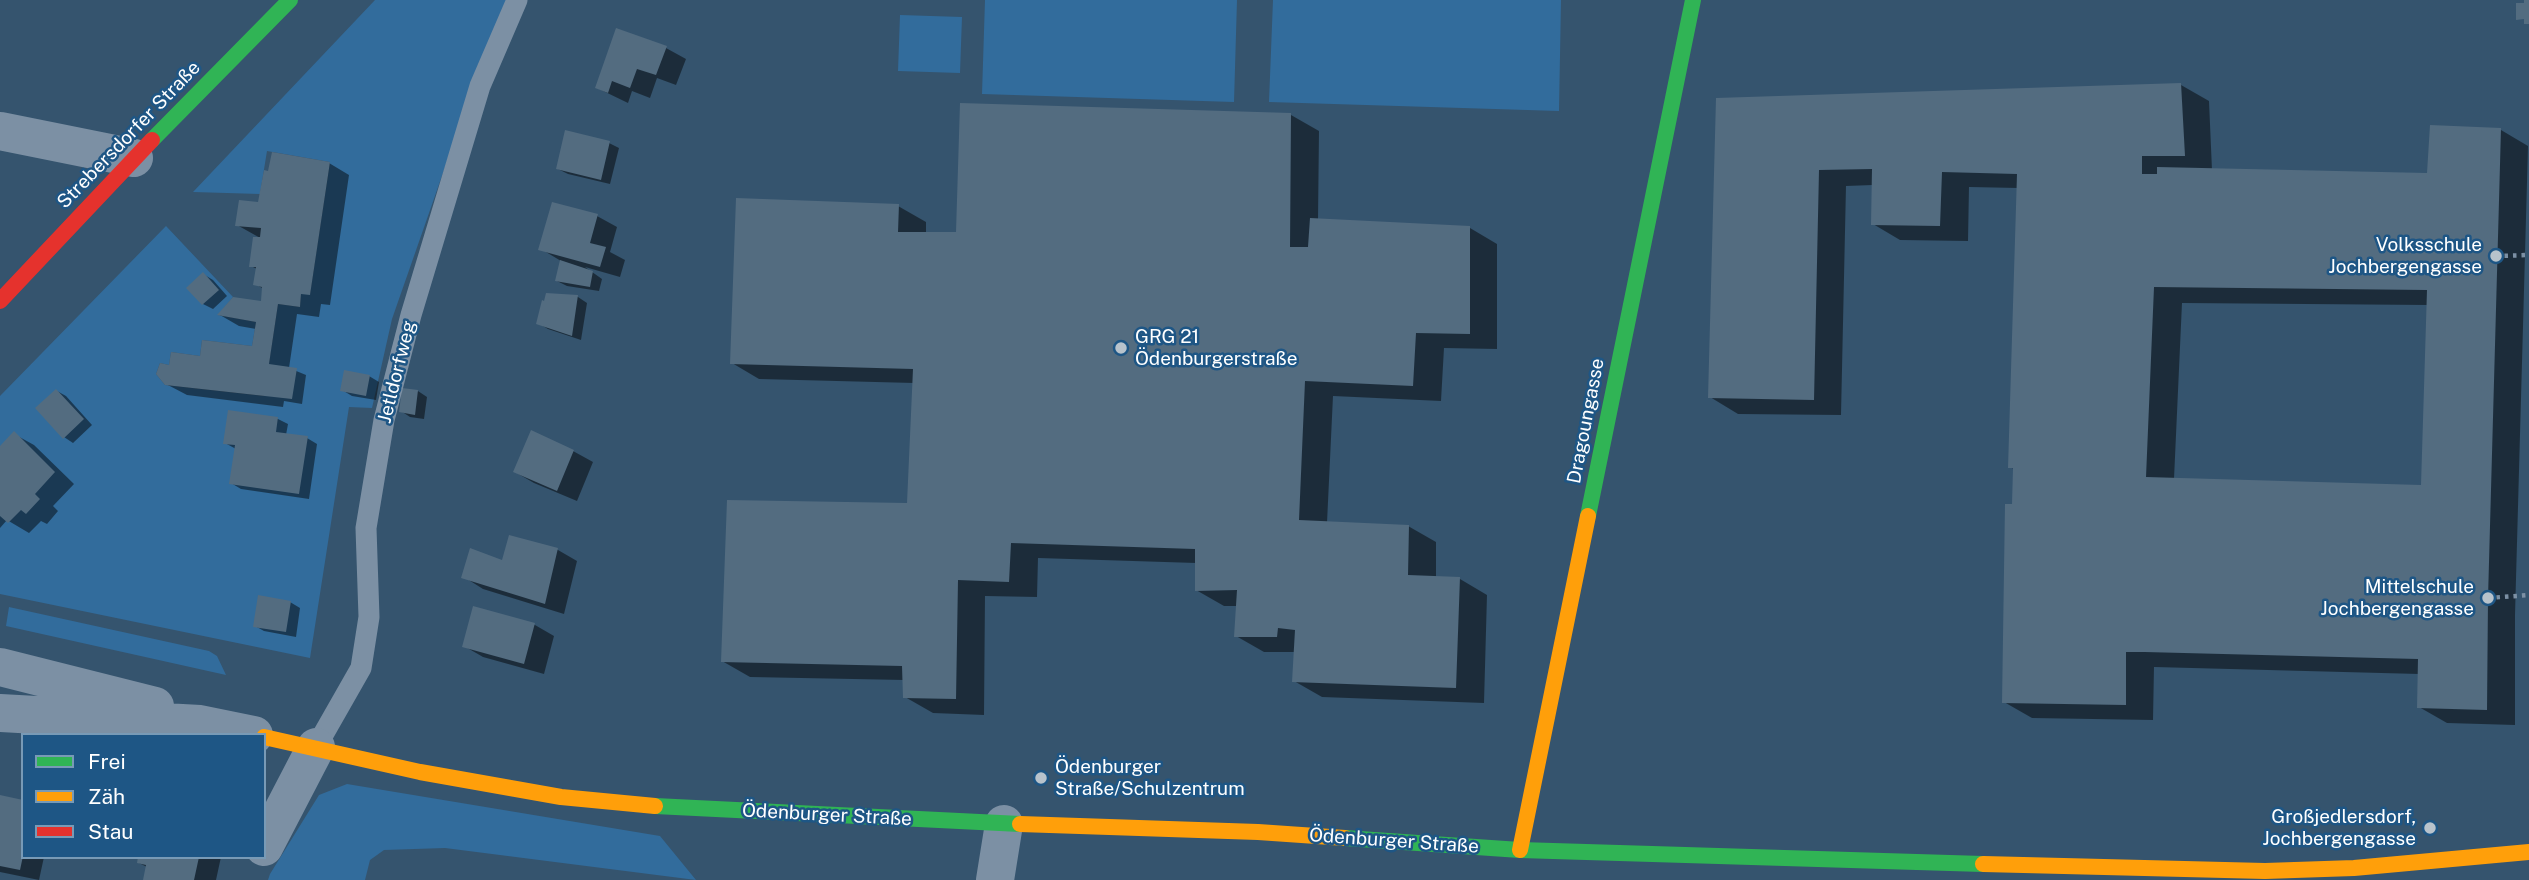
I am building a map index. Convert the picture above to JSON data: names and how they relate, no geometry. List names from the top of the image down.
{
  "streets": {
    "street": ["Strebersdorfer Straße", "Dragoungasse", "Ödenburger Straße"],
    "lane": ["Jetldorfweg"]
  },
  "crossings": [
    ["Jetldorfweg", "Ödenburger Straße"],
    ["Dragoungasse", "Ödenburger Straße"]
  ],
  "places": [
    "Volksschule Jochbergengasse",
    "GRG 21 Ödenburgerstraße",
    "Mittelschule Jochbergengasse",
    "Ödenburger Straße/Schulzentrum",
    "Großjedlersdorf, Jochbergengasse"
  ],
  "legend": ["Frei", "Zäh", "Stau"]
}
